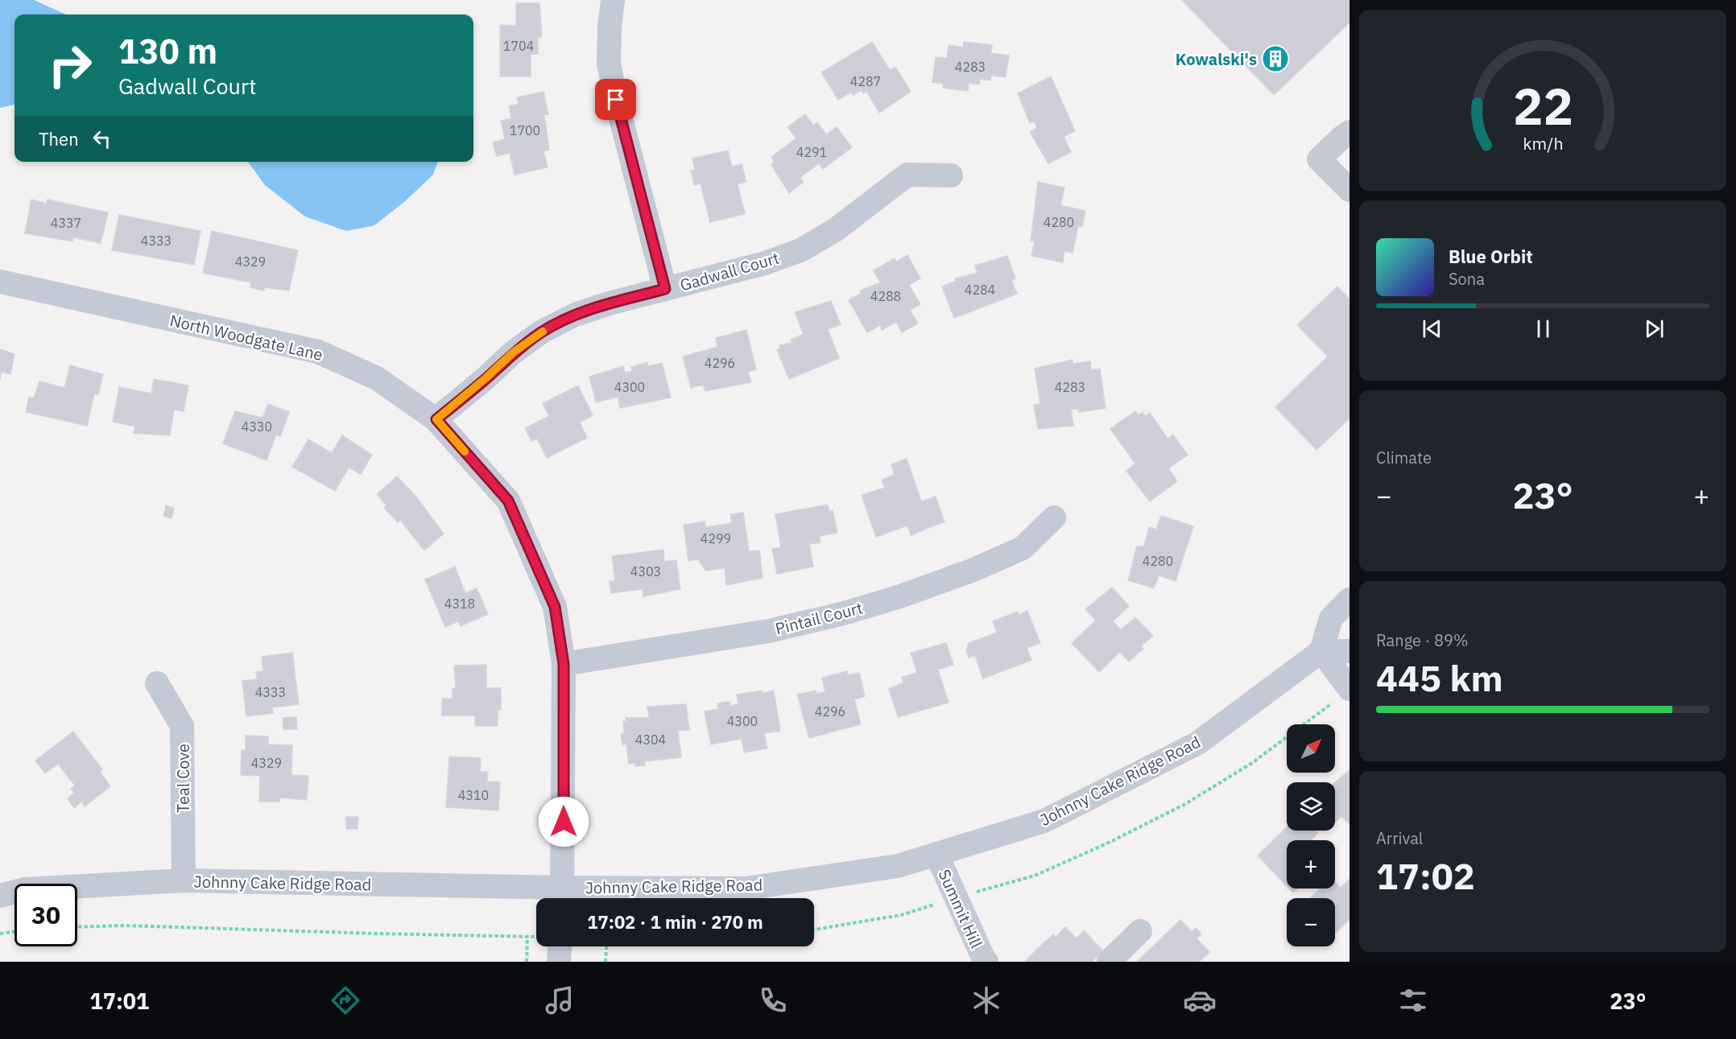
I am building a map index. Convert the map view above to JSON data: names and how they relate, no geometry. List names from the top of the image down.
{
  "streets": {
    "street": [
      "Gadwall Court",
      "North Woodgate Lane",
      "Pintail Court",
      "Teal Cove",
      "Johnny Cake Ridge Road",
      "Summit Hill"
    ]
  },
  "crossings": [
    ["Gadwall Court", "North Woodgate Lane"],
    ["North Woodgate Lane", "Pintail Court"],
    ["North Woodgate Lane", "Johnny Cake Ridge Road"],
    ["Teal Cove", "Johnny Cake Ridge Road"],
    ["Johnny Cake Ridge Road", "Summit Hill"]
  ],
  "places": {
    "building": ["Kowalski's"]
  },
  "house_numbers": [
    "1704",
    "4283",
    "4287",
    "1700",
    "4291",
    "4280",
    "4337",
    "4333",
    "4329",
    "4284",
    "4288",
    "4296",
    "4300",
    "4283",
    "4330",
    "4299",
    "4280",
    "4303",
    "4318",
    "4333",
    "4296",
    "4300",
    "4304",
    "4329",
    "4310"
  ],
  "north": "top right",
  "page": {
    "turn": ["130 m", "Gadwall Court"],
    "then": "Then",
    "song": ["Blue Orbit", "Sona"],
    "tile": [
      "Climate",
      ["Range · 89%", "445 km"],
      ["Arrival", "17:02"]
    ],
    "heat": ["−", "23°", "+"],
    "map_buttons": ["+", "−"],
    "limit": "30",
    "trip": "17:02 · 1 min · 270 m",
    "tabs": ["17:01", "23°"],
    "gauge": ["22", "km/h"]
  }
}
